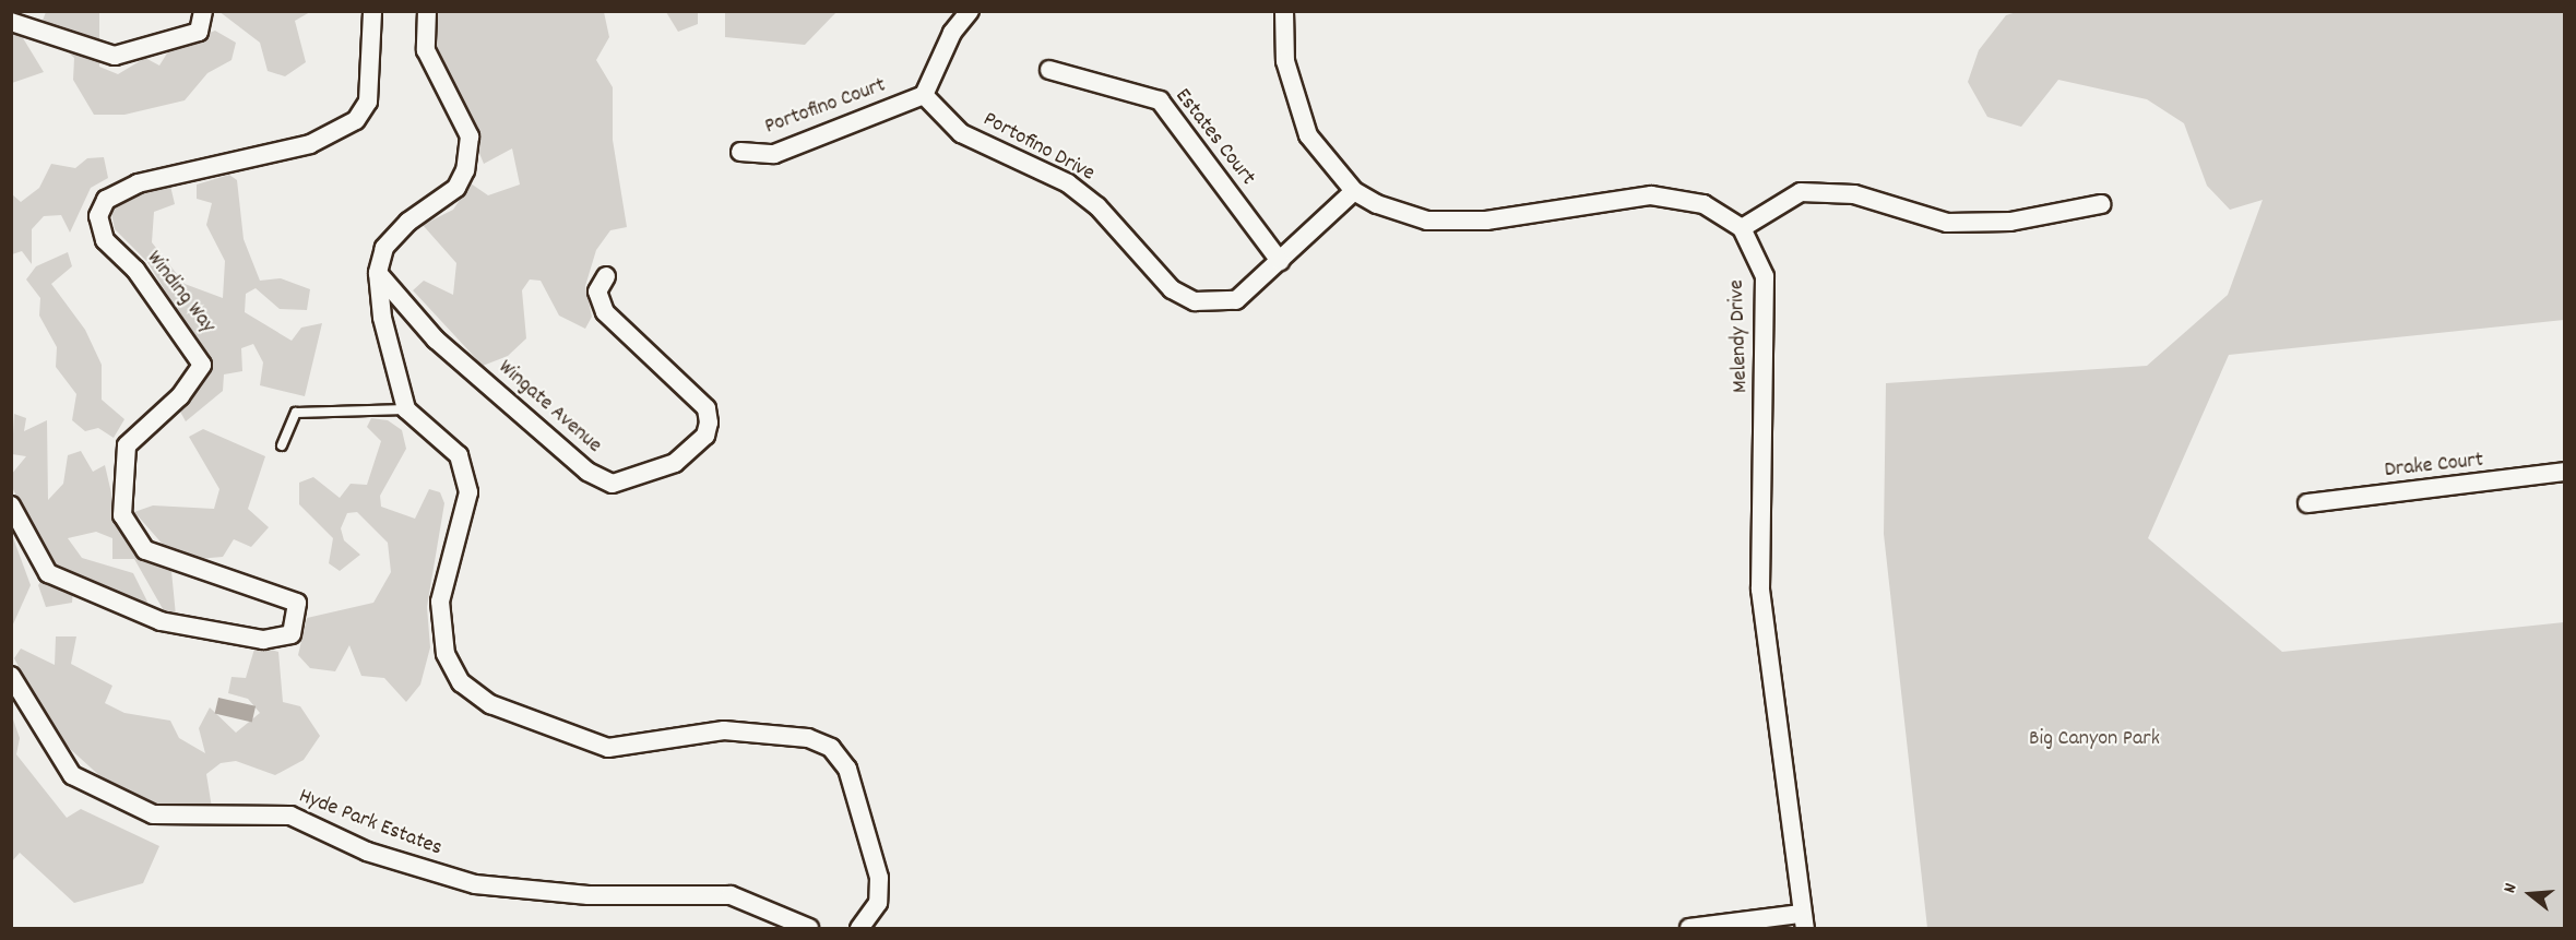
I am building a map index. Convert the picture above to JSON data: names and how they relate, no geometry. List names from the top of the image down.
{
  "streets": {
    "street": [
      "Portofino Court",
      "Estates Court",
      "Portofino Drive",
      "Winding Way",
      "Melendy Drive",
      "Wingate Avenue",
      "Drake Court",
      "Hyde Park Estates"
    ]
  },
  "crossings": [
    ["Portofino Court", "Portofino Drive"],
    ["Estates Court", "Portofino Drive"]
  ],
  "parks": ["Big Canyon Park"],
  "north": "left"
}
